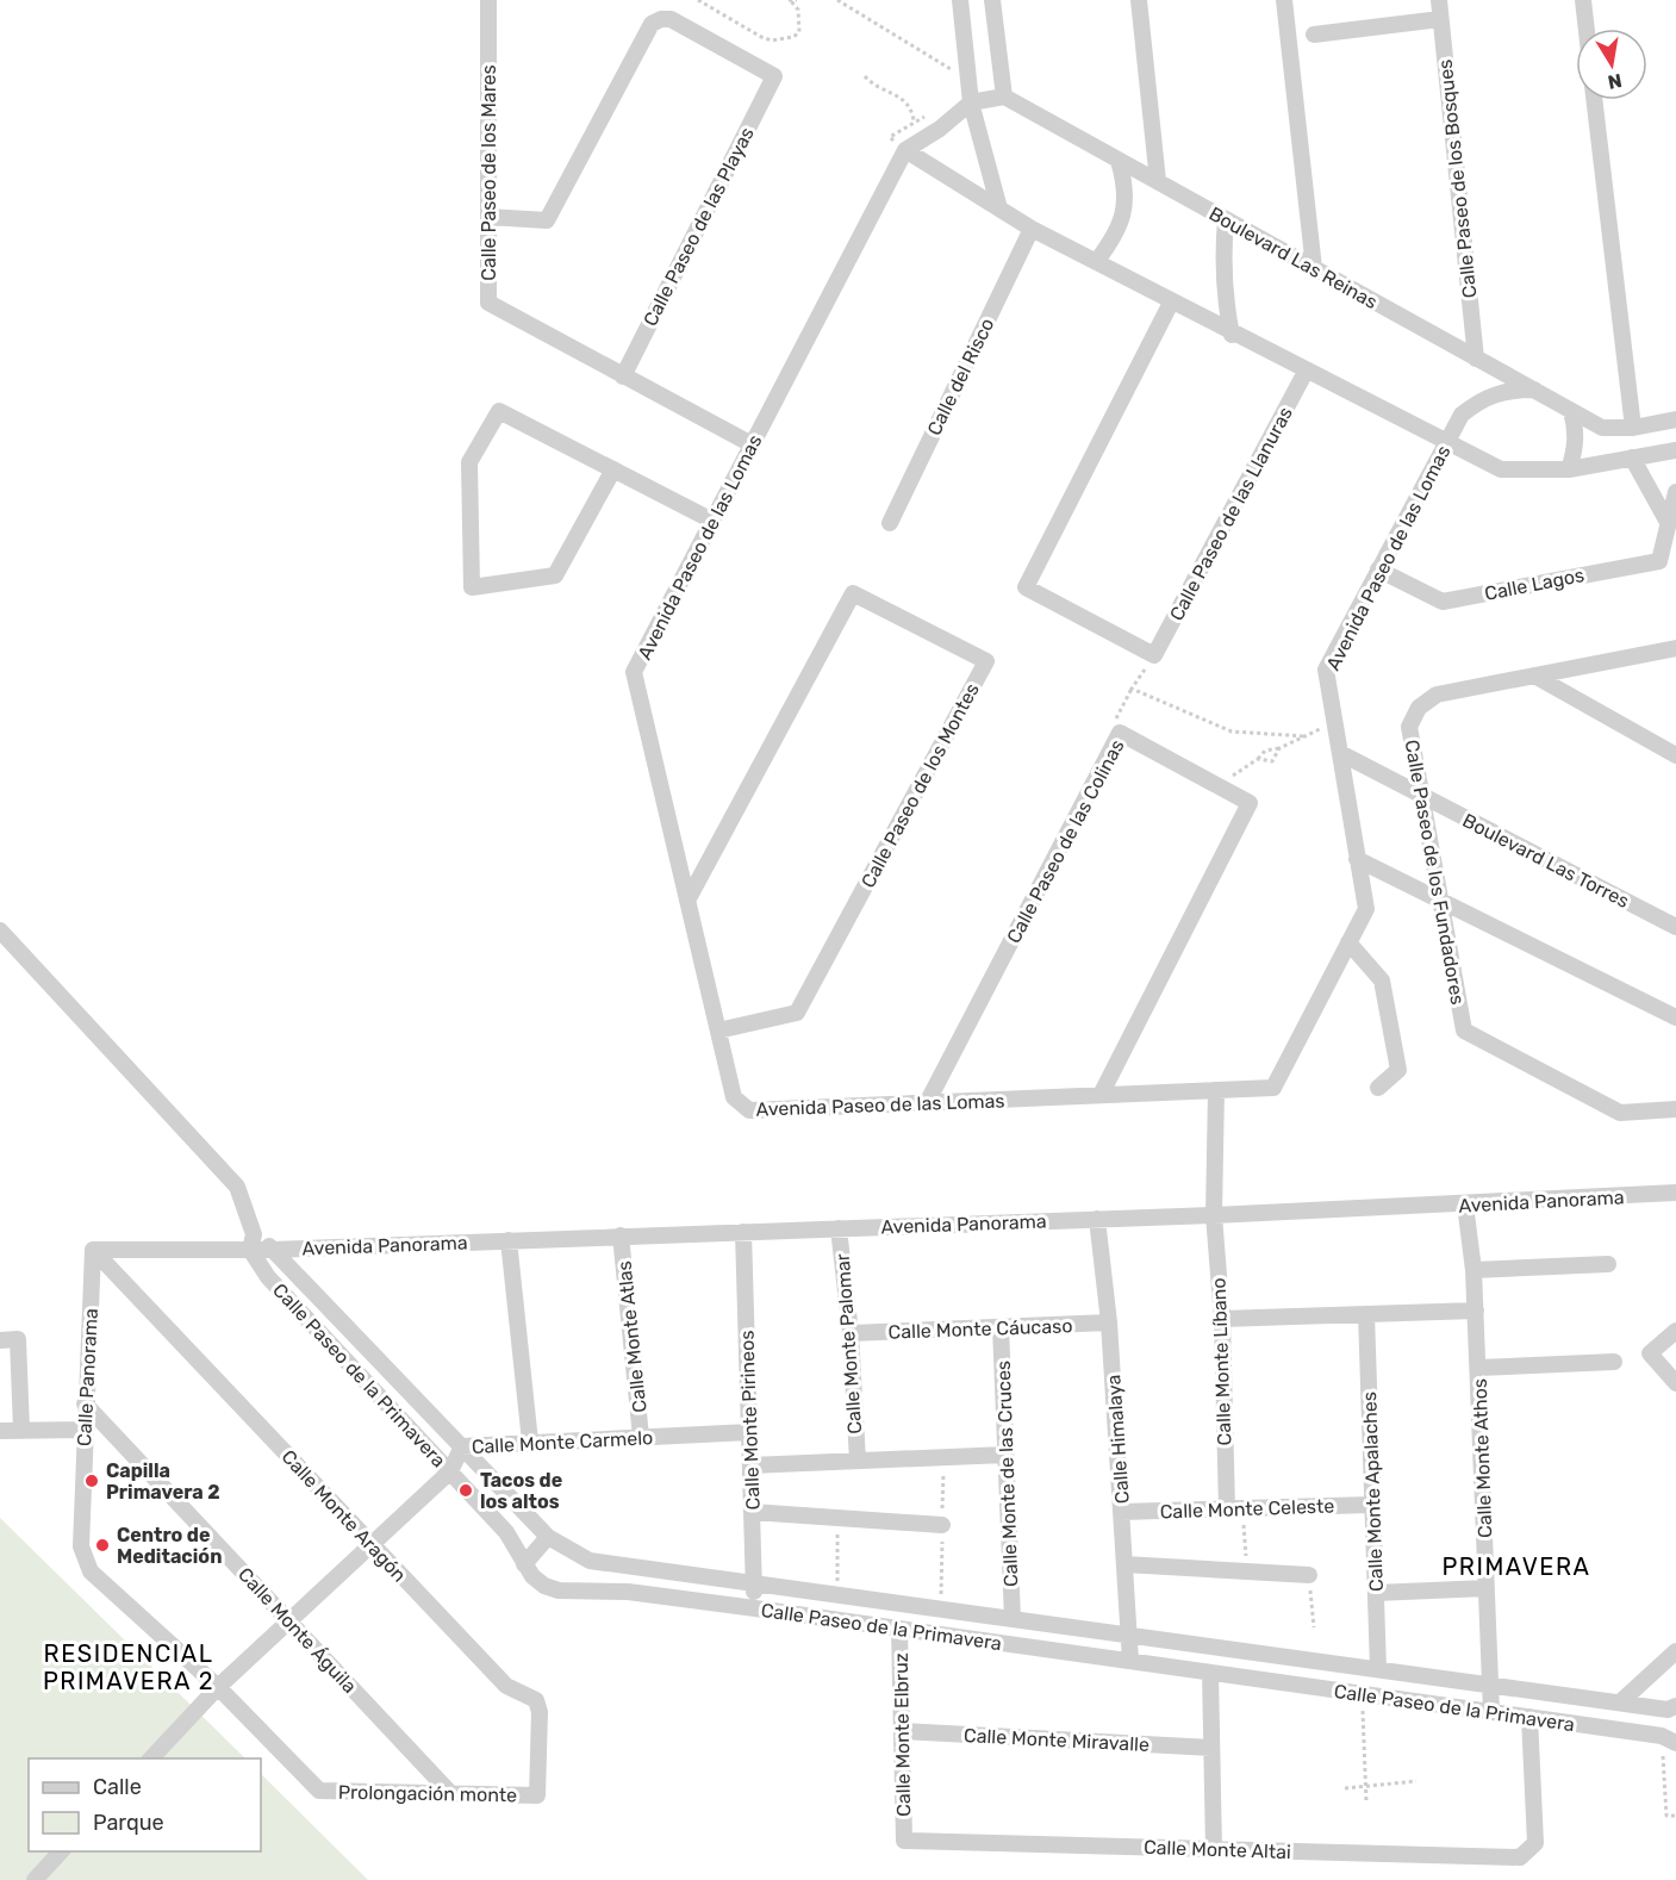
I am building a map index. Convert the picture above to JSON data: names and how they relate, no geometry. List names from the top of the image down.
{
  "streets": {
    "street": [
      "Calle Paseo de los Mares",
      "Calle Paseo de los Bosques",
      "Calle Paseo de las Playas",
      "Boulevard Las Reinas",
      "Calle del Risco",
      "Calle Paseo de las Llanuras",
      "Avenida Paseo de las Lomas",
      "Calle Lagos",
      "Calle Paseo de los Montes",
      "Calle Paseo de las Colinas",
      "Boulevard Las Torres",
      "Calle Paseo de los Fundadores",
      "Avenida Panorama",
      "Calle Monte Cáucaso",
      "Calle Monte Atlas",
      "Calle Monte Palomar",
      "Calle Monte Líbano",
      "Calle Paseo de la Primavera",
      "Calle Panorama",
      "Calle Monte Pirineos",
      "Calle Himalaya",
      "Calle Monte Carmelo",
      "Calle Monte Athos",
      "Calle Monte de las Cruces",
      "Calle Monte Apalaches",
      "Calle Monte Celeste",
      "Calle Monte Aragón",
      "Calle Monte Águila",
      "Calle Monte Elbruz",
      "Calle Monte Miravalle",
      "Prolongación monte",
      "Calle Monte Altai"
    ]
  },
  "crossings": [
    ["Calle Paseo de los Mares", "Calle Paseo de las Playas"],
    ["Calle Paseo de los Mares", "Avenida Paseo de las Lomas"],
    ["Calle Paseo de los Bosques", "Boulevard Las Reinas"],
    ["Boulevard Las Reinas", "Avenida Paseo de las Lomas"],
    ["Avenida Paseo de las Lomas", "Calle Lagos"],
    ["Avenida Paseo de las Lomas", "Calle Paseo de los Montes"],
    ["Avenida Paseo de las Lomas", "Calle Paseo de las Colinas"],
    ["Avenida Paseo de las Lomas", "Boulevard Las Torres"],
    ["Avenida Paseo de las Lomas", "Calle Monte Líbano"],
    ["Boulevard Las Torres", "Calle Paseo de los Fundadores"],
    ["Avenida Panorama", "Calle Monte Atlas"],
    ["Avenida Panorama", "Calle Monte Palomar"],
    ["Avenida Panorama", "Calle Monte Líbano"],
    ["Avenida Panorama", "Calle Paseo de la Primavera"],
    ["Avenida Panorama", "Calle Panorama"],
    ["Avenida Panorama", "Calle Monte Pirineos"],
    ["Avenida Panorama", "Calle Himalaya"],
    ["Avenida Panorama", "Calle Monte Athos"],
    ["Avenida Panorama", "Calle Monte Aragón"],
    ["Calle Monte Cáucaso", "Calle Monte Palomar"],
    ["Calle Monte Cáucaso", "Calle Himalaya"],
    ["Calle Monte Cáucaso", "Calle Monte de las Cruces"],
    ["Calle Monte Atlas", "Calle Monte Carmelo"],
    ["Calle Monte Líbano", "Calle Monte Celeste"],
    ["Calle Paseo de la Primavera", "Calle Monte Pirineos"],
    ["Calle Paseo de la Primavera", "Calle Himalaya"],
    ["Calle Paseo de la Primavera", "Calle Monte Carmelo"],
    ["Calle Paseo de la Primavera", "Calle Monte Athos"],
    ["Calle Paseo de la Primavera", "Calle Monte de las Cruces"],
    ["Calle Paseo de la Primavera", "Calle Monte Apalaches"],
    ["Calle Paseo de la Primavera", "Calle Monte Elbruz"],
    ["Calle Paseo de la Primavera", "Calle Monte Altai"],
    ["Calle Panorama", "Calle Monte Carmelo"],
    ["Calle Panorama", "Calle Monte Aragón"],
    ["Calle Panorama", "Calle Monte Águila"],
    ["Calle Panorama", "Prolongación monte"],
    ["Calle Monte Pirineos", "Calle Monte Carmelo"],
    ["Calle Himalaya", "Calle Monte Celeste"],
    ["Calle Monte Carmelo", "Calle Monte Aragón"],
    ["Calle Monte Carmelo", "Calle Monte Águila"],
    ["Calle Monte Apalaches", "Calle Monte Celeste"],
    ["Calle Monte Aragón", "Prolongación monte"],
    ["Calle Monte Águila", "Prolongación monte"],
    ["Calle Monte Elbruz", "Calle Monte Miravalle"],
    ["Calle Monte Elbruz", "Calle Monte Altai"]
  ],
  "districts": ["PRIMAVERA", "RESIDENCIAL PRIMAVERA 2"],
  "places": ["Capilla Primavera 2", "Tacos de los altos", "Centro de Meditación"],
  "legend": ["Calle", "Parque"],
  "north": "bottom"
}
